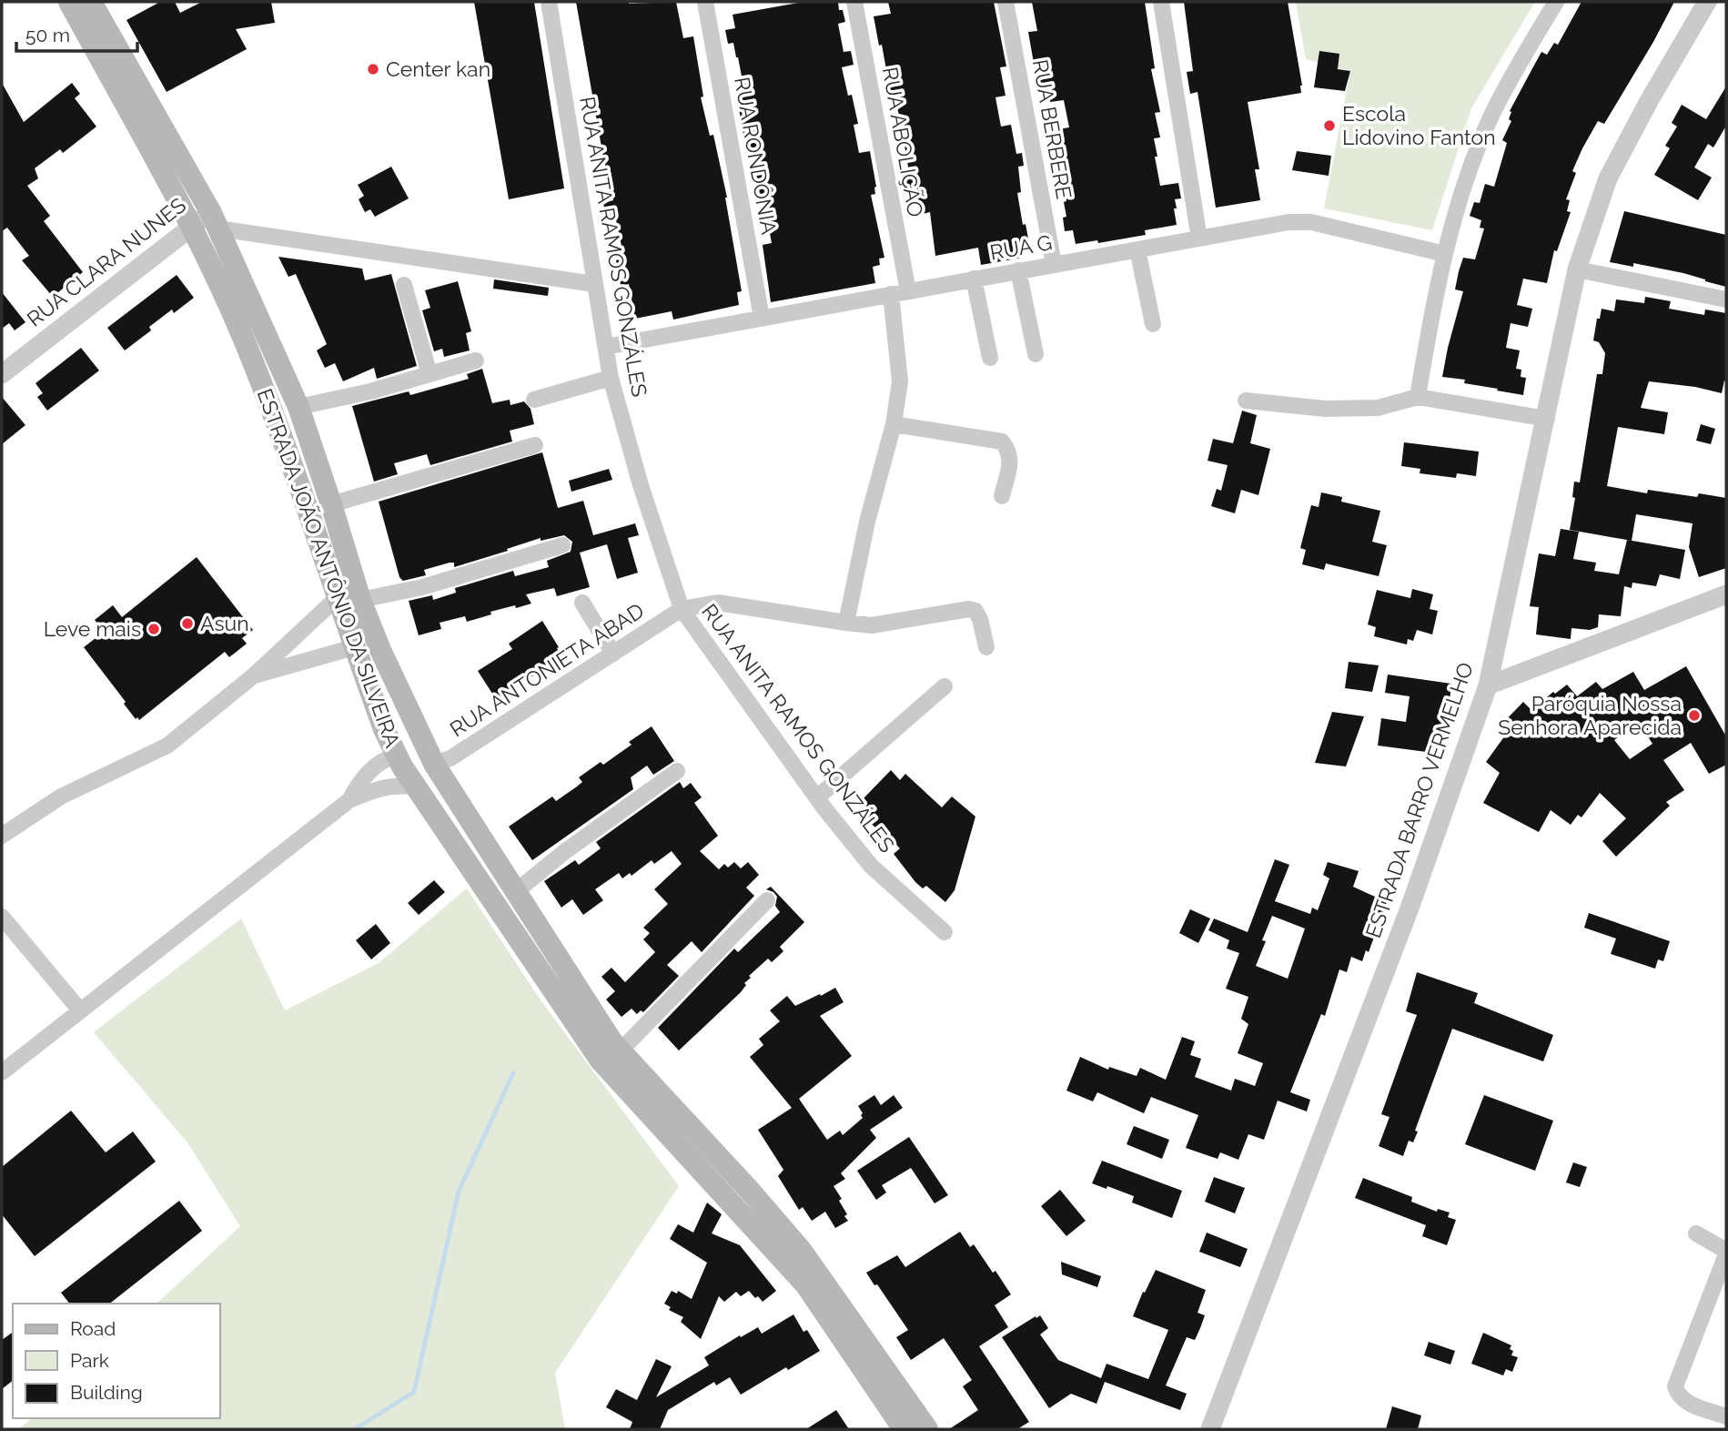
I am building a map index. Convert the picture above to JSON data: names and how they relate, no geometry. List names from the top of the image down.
{
  "streets": {
    "main road": ["ESTRADA JOÃO ANTÔNIO DA SILVEIRA"],
    "street": [
      "RUA BERBERE",
      "RUA ABOLIÇÃO",
      "RUA RONDÔNIA",
      "RUA ANITA RAMOS GONZÁLES",
      "RUA G",
      "RUA CLARA NUNES",
      "RUA ANTONIETA ABAD",
      "ESTRADA BARRO VERMELHO"
    ]
  },
  "crossings": [
    ["RUA BERBERE", "RUA G"],
    ["RUA ABOLIÇÃO", "RUA G"],
    ["RUA RONDÔNIA", "RUA G"],
    ["RUA ANITA RAMOS GONZÁLES", "RUA G"],
    ["RUA ANITA RAMOS GONZÁLES", "RUA ANTONIETA ABAD"],
    ["RUA CLARA NUNES", "ESTRADA JOÃO ANTÔNIO DA SILVEIRA"],
    ["ESTRADA JOÃO ANTÔNIO DA SILVEIRA", "RUA ANTONIETA ABAD"]
  ],
  "places": [
    "Center kan",
    "Escola Lidovino Fanton",
    "Asun",
    "Leve mais",
    "Paróquia Nossa Senhora Aparecida"
  ],
  "legend": ["Road", "Park", "Building"],
  "scale_bar": "50 m"
}
